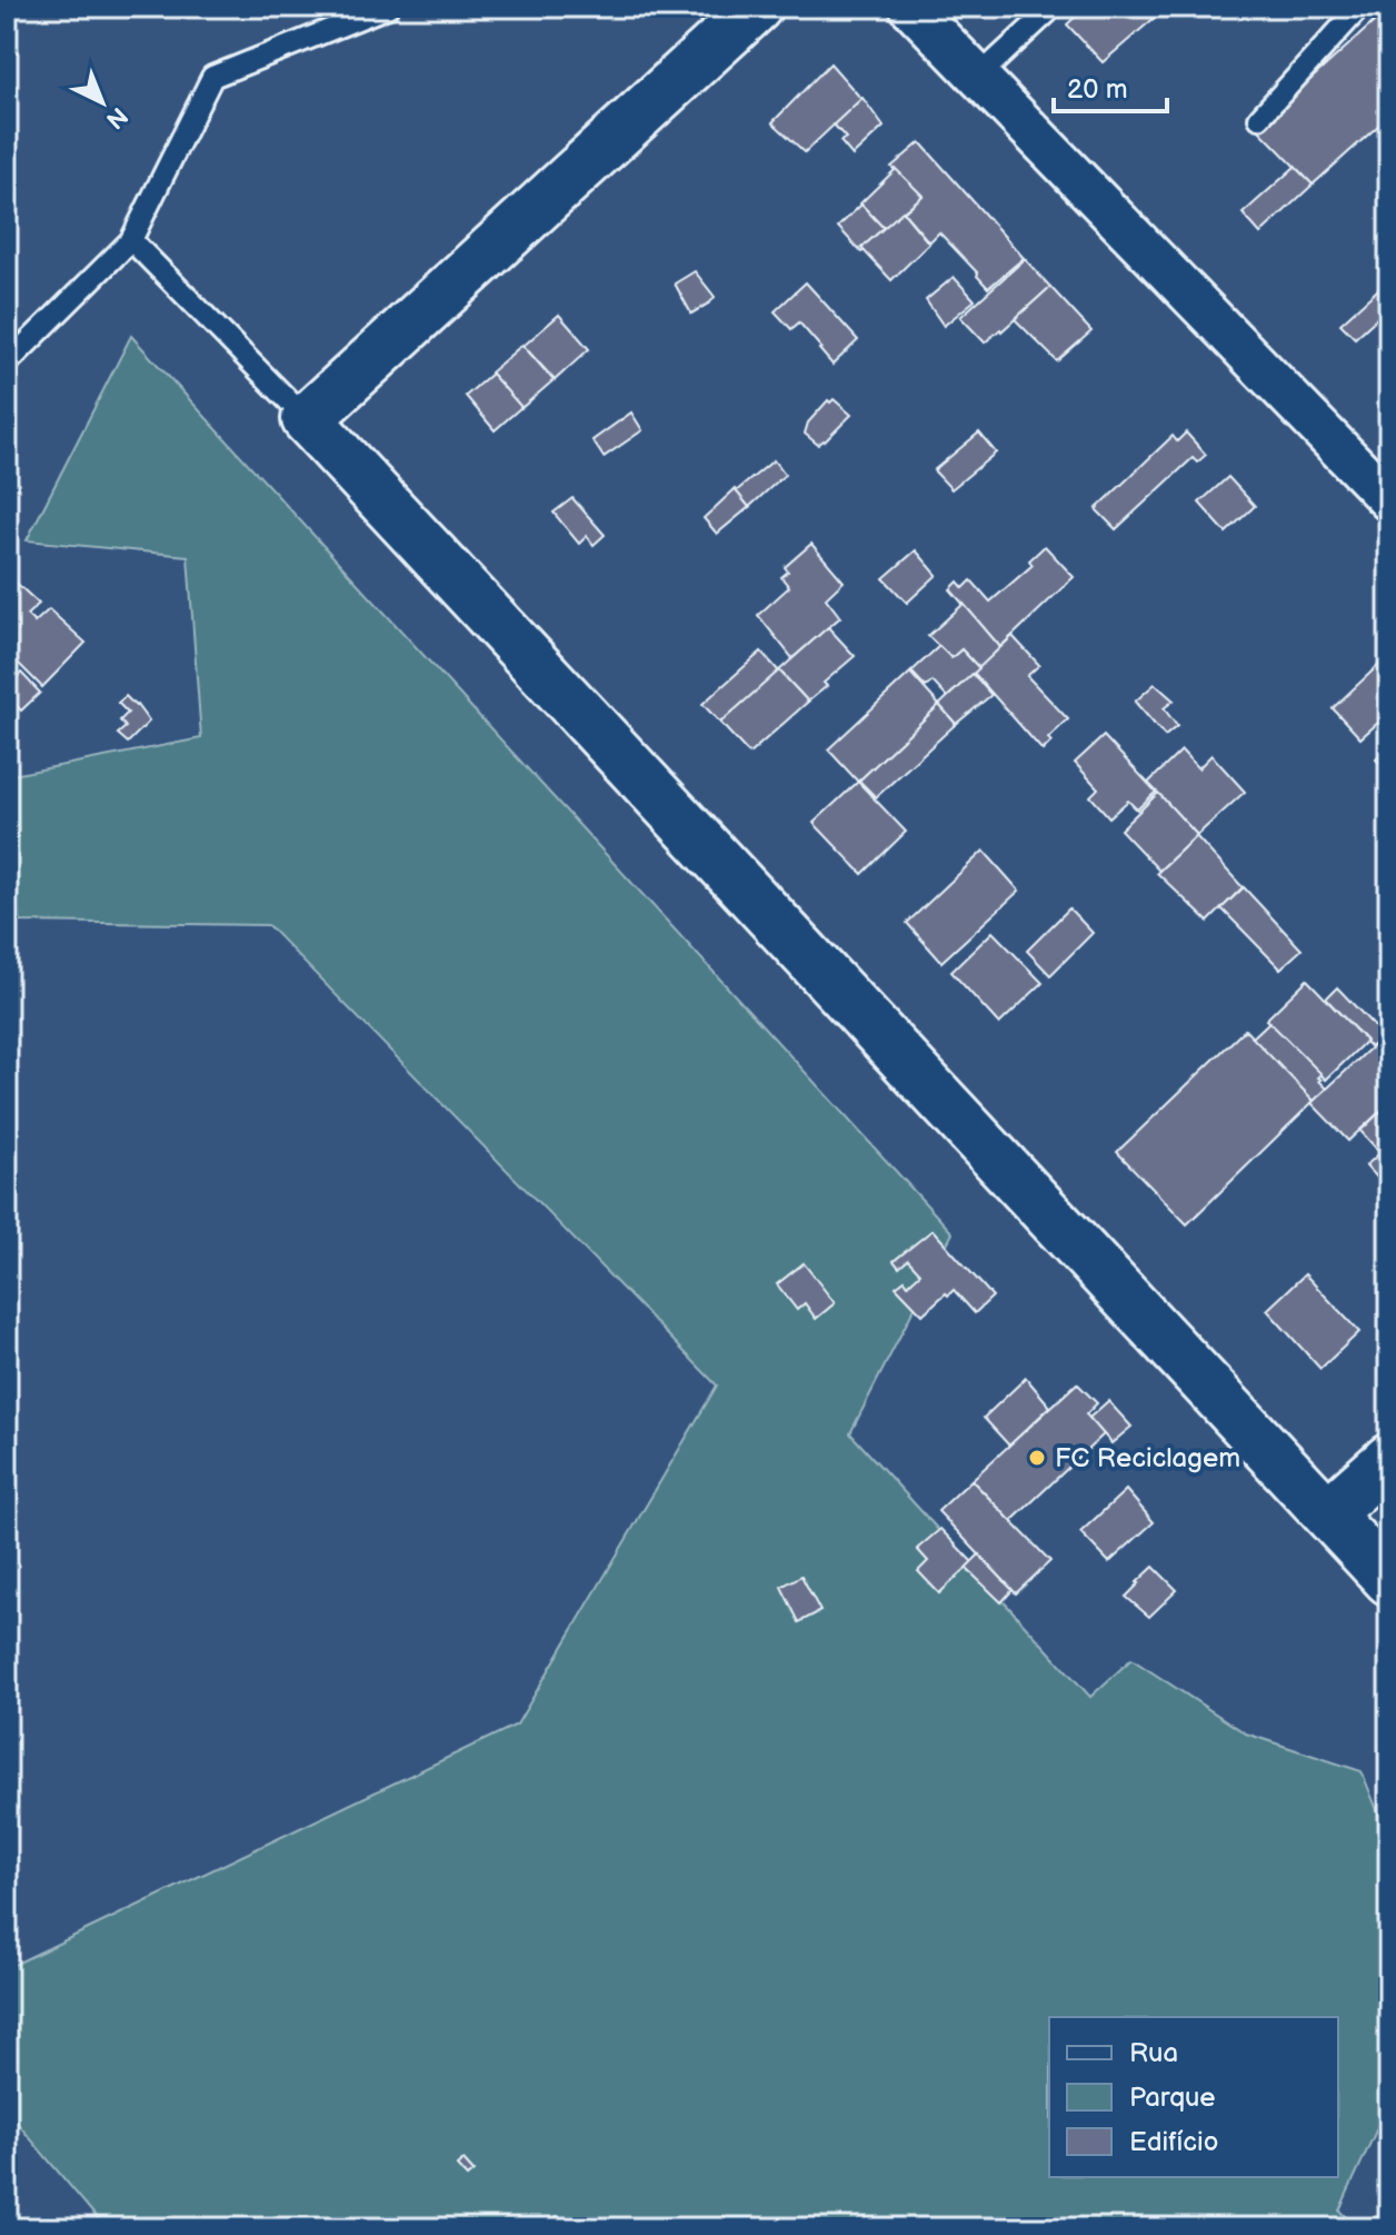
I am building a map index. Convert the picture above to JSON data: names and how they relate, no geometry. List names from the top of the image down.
{
  "places": ["FC Reciclagem"],
  "legend": ["Rua", "Parque", "Edifício"],
  "scale_bar": "20 m",
  "north": "bottom right"
}
